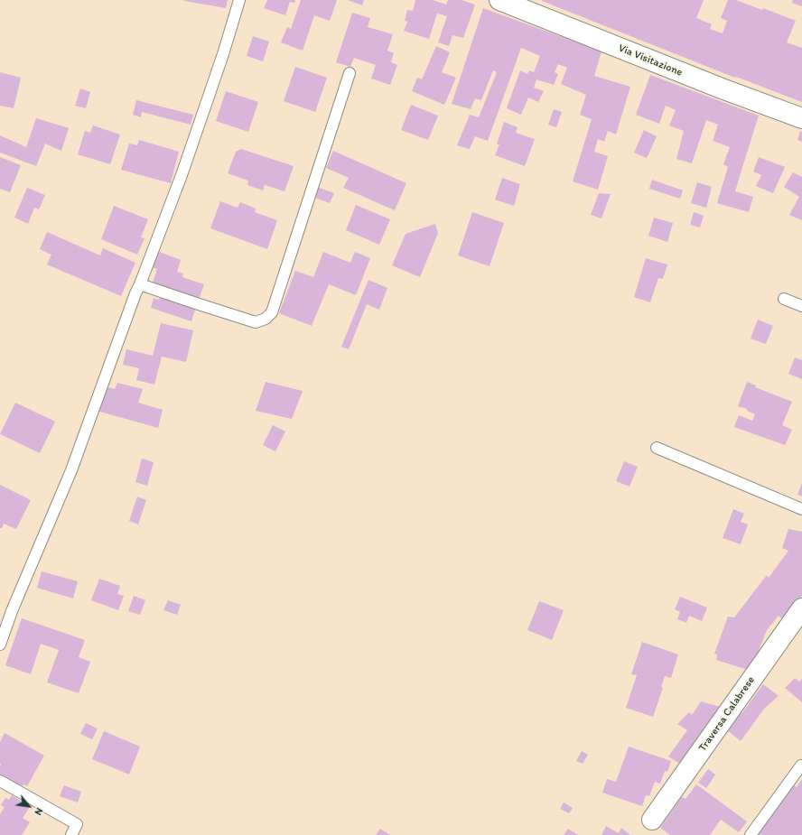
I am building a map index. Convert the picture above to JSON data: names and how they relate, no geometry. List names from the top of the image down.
{
  "streets": {
    "street": ["Via Visitazione", "Traversa Calabrese"]
  },
  "north": "bottom right"
}
